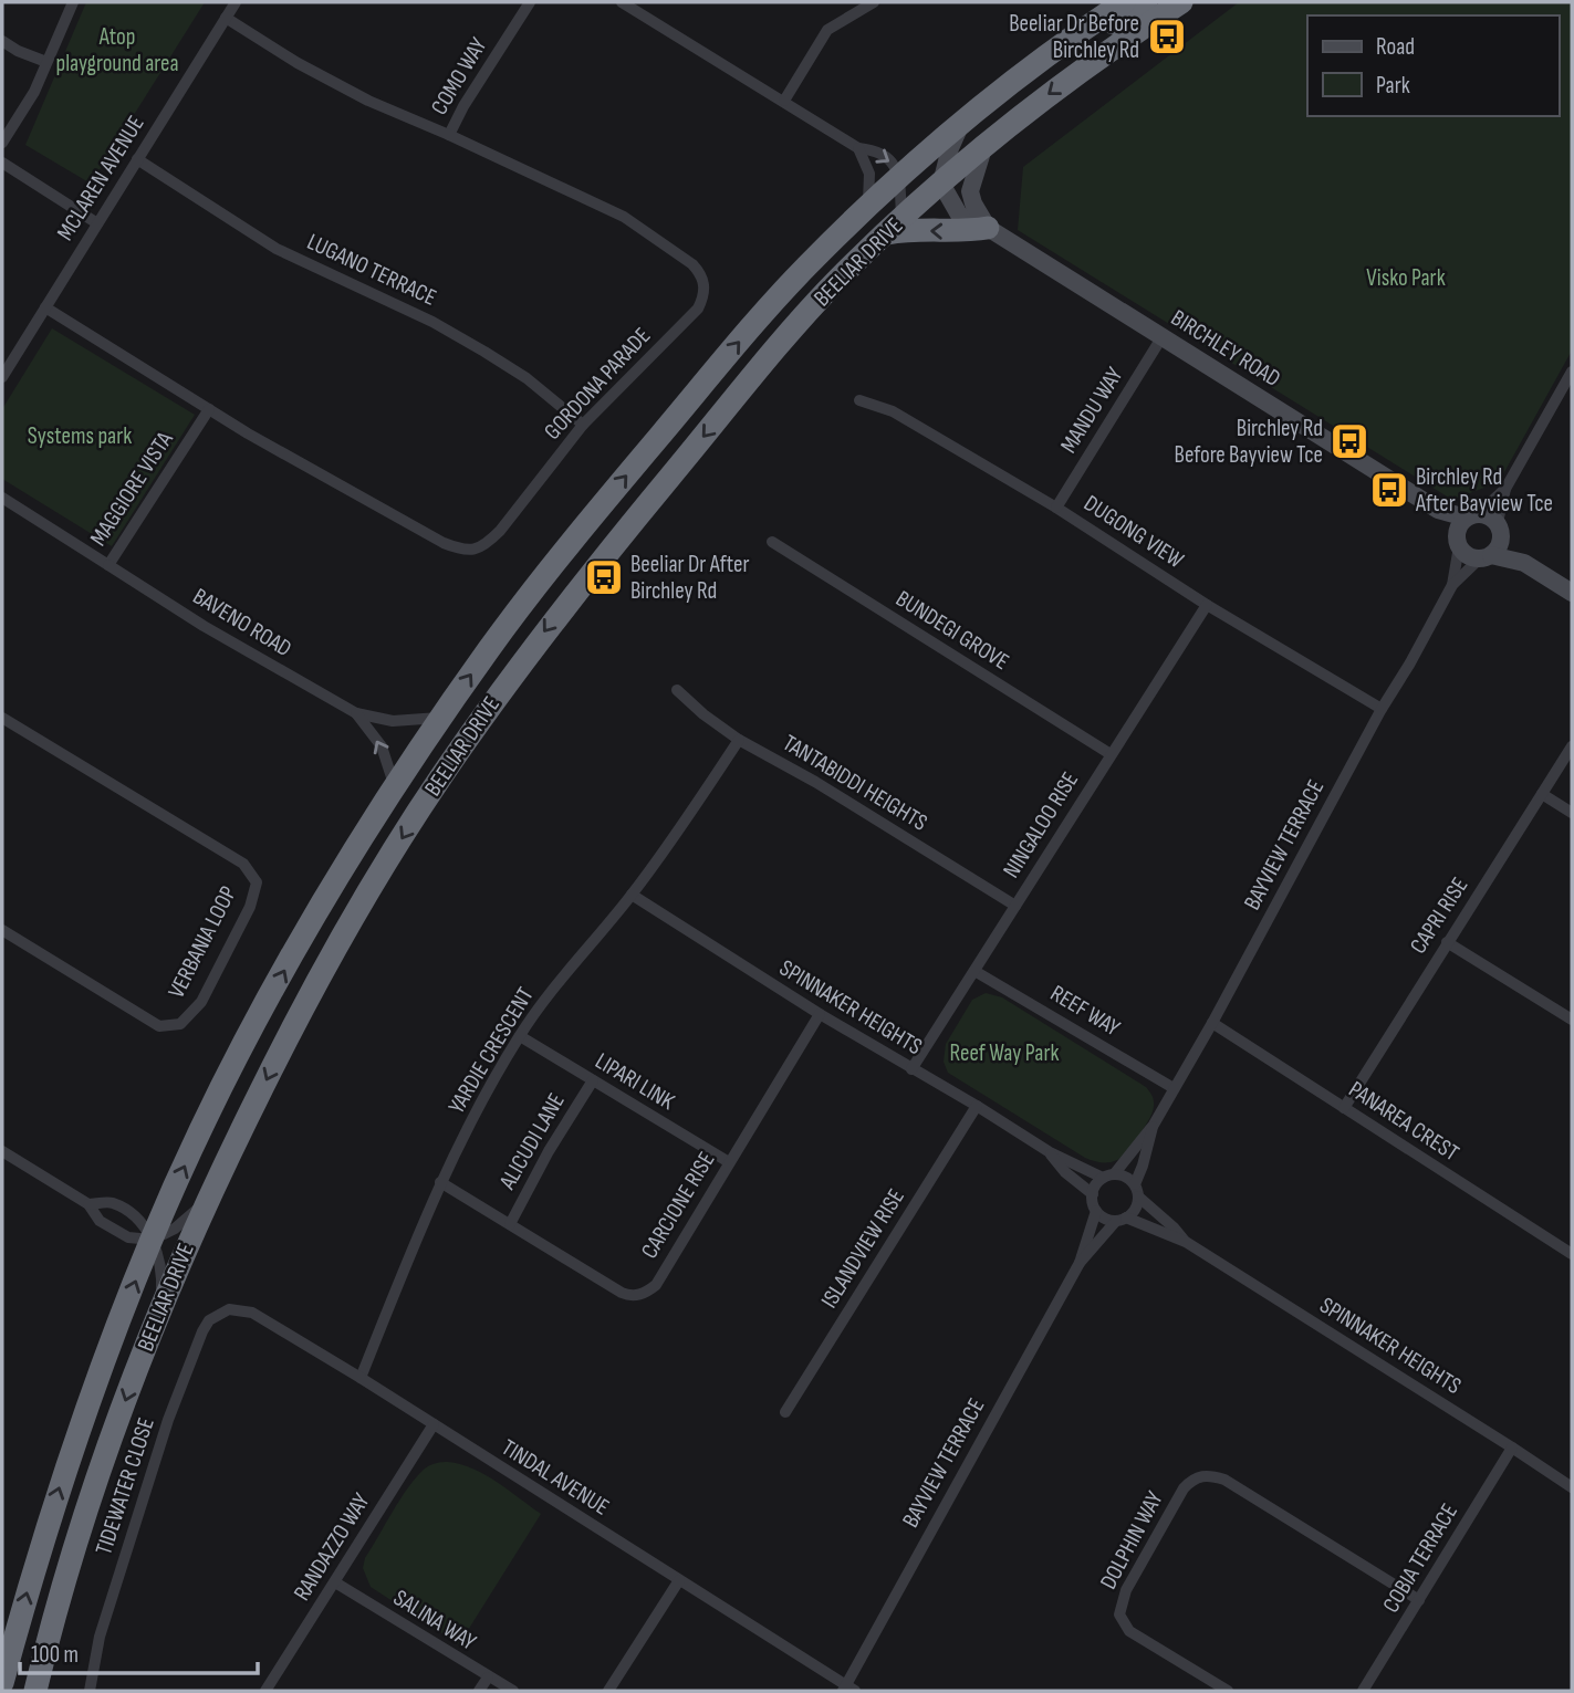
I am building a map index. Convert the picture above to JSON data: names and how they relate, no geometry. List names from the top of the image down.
{
  "streets": {
    "highway": ["BEELIAR DRIVE"],
    "street": [
      "COMO WAY",
      "MCLAREN AVENUE",
      "LUGANO TERRACE",
      "BIRCHLEY ROAD",
      "GORDONA PARADE",
      "MANDU WAY",
      "MAGGIORE VISTA",
      "DUGONG VIEW",
      "BAVENO ROAD",
      "BUNDEGI GROVE",
      "TANTABIDDI HEIGHTS",
      "NINGALOO RISE",
      "BAYVIEW TERRACE",
      "CAPRI RISE",
      "VERBANIA LOOP",
      "SPINNAKER HEIGHTS",
      "REEF WAY",
      "YARDIE CRESCENT",
      "LIPARI LINK",
      "PANAREA CREST",
      "ALICUDI LANE",
      "CARCIONE RISE",
      "ISLANDVIEW RISE",
      "TINDAL AVENUE",
      "TIDEWATER CLOSE",
      "DOLPHIN WAY",
      "RANDAZZO WAY",
      "COBIA TERRACE",
      "SALINA WAY"
    ]
  },
  "crossings": [
    ["COMO WAY", "GORDONA PARADE"],
    ["MCLAREN AVENUE", "LUGANO TERRACE"],
    ["MCLAREN AVENUE", "GORDONA PARADE"],
    ["BEELIAR DRIVE", "BIRCHLEY ROAD"],
    ["BEELIAR DRIVE", "BAVENO ROAD"],
    ["LUGANO TERRACE", "GORDONA PARADE"],
    ["BIRCHLEY ROAD", "MANDU WAY"],
    ["BIRCHLEY ROAD", "BAYVIEW TERRACE"],
    ["GORDONA PARADE", "MAGGIORE VISTA"],
    ["MANDU WAY", "DUGONG VIEW"],
    ["MAGGIORE VISTA", "BAVENO ROAD"],
    ["DUGONG VIEW", "NINGALOO RISE"],
    ["DUGONG VIEW", "BAYVIEW TERRACE"],
    ["BUNDEGI GROVE", "NINGALOO RISE"],
    ["TANTABIDDI HEIGHTS", "NINGALOO RISE"],
    ["TANTABIDDI HEIGHTS", "YARDIE CRESCENT"],
    ["NINGALOO RISE", "SPINNAKER HEIGHTS"],
    ["NINGALOO RISE", "REEF WAY"],
    ["BAYVIEW TERRACE", "SPINNAKER HEIGHTS"],
    ["BAYVIEW TERRACE", "REEF WAY"],
    ["BAYVIEW TERRACE", "PANAREA CREST"],
    ["BAYVIEW TERRACE", "TINDAL AVENUE"],
    ["CAPRI RISE", "PANAREA CREST"],
    ["SPINNAKER HEIGHTS", "YARDIE CRESCENT"],
    ["SPINNAKER HEIGHTS", "CARCIONE RISE"],
    ["SPINNAKER HEIGHTS", "ISLANDVIEW RISE"],
    ["SPINNAKER HEIGHTS", "COBIA TERRACE"],
    ["YARDIE CRESCENT", "LIPARI LINK"],
    ["YARDIE CRESCENT", "CARCIONE RISE"],
    ["YARDIE CRESCENT", "TINDAL AVENUE"],
    ["LIPARI LINK", "ALICUDI LANE"],
    ["LIPARI LINK", "CARCIONE RISE"],
    ["ALICUDI LANE", "CARCIONE RISE"],
    ["TINDAL AVENUE", "TIDEWATER CLOSE"],
    ["TINDAL AVENUE", "RANDAZZO WAY"],
    ["DOLPHIN WAY", "COBIA TERRACE"],
    ["RANDAZZO WAY", "SALINA WAY"]
  ],
  "parks": [
    "Atop playground area",
    "Visko Park",
    "Systems park",
    "Reef Way Park"
  ],
  "places": {
    "bus stop": [
      "Beeliar Dr Before Birchley Rd",
      "Birchley Rd Before Bayview Tce",
      "Birchley Rd After Bayview Tce",
      "Beeliar Dr After Birchley Rd"
    ]
  },
  "legend": ["Road", "Park"],
  "scale_bar": "100 m"
}
